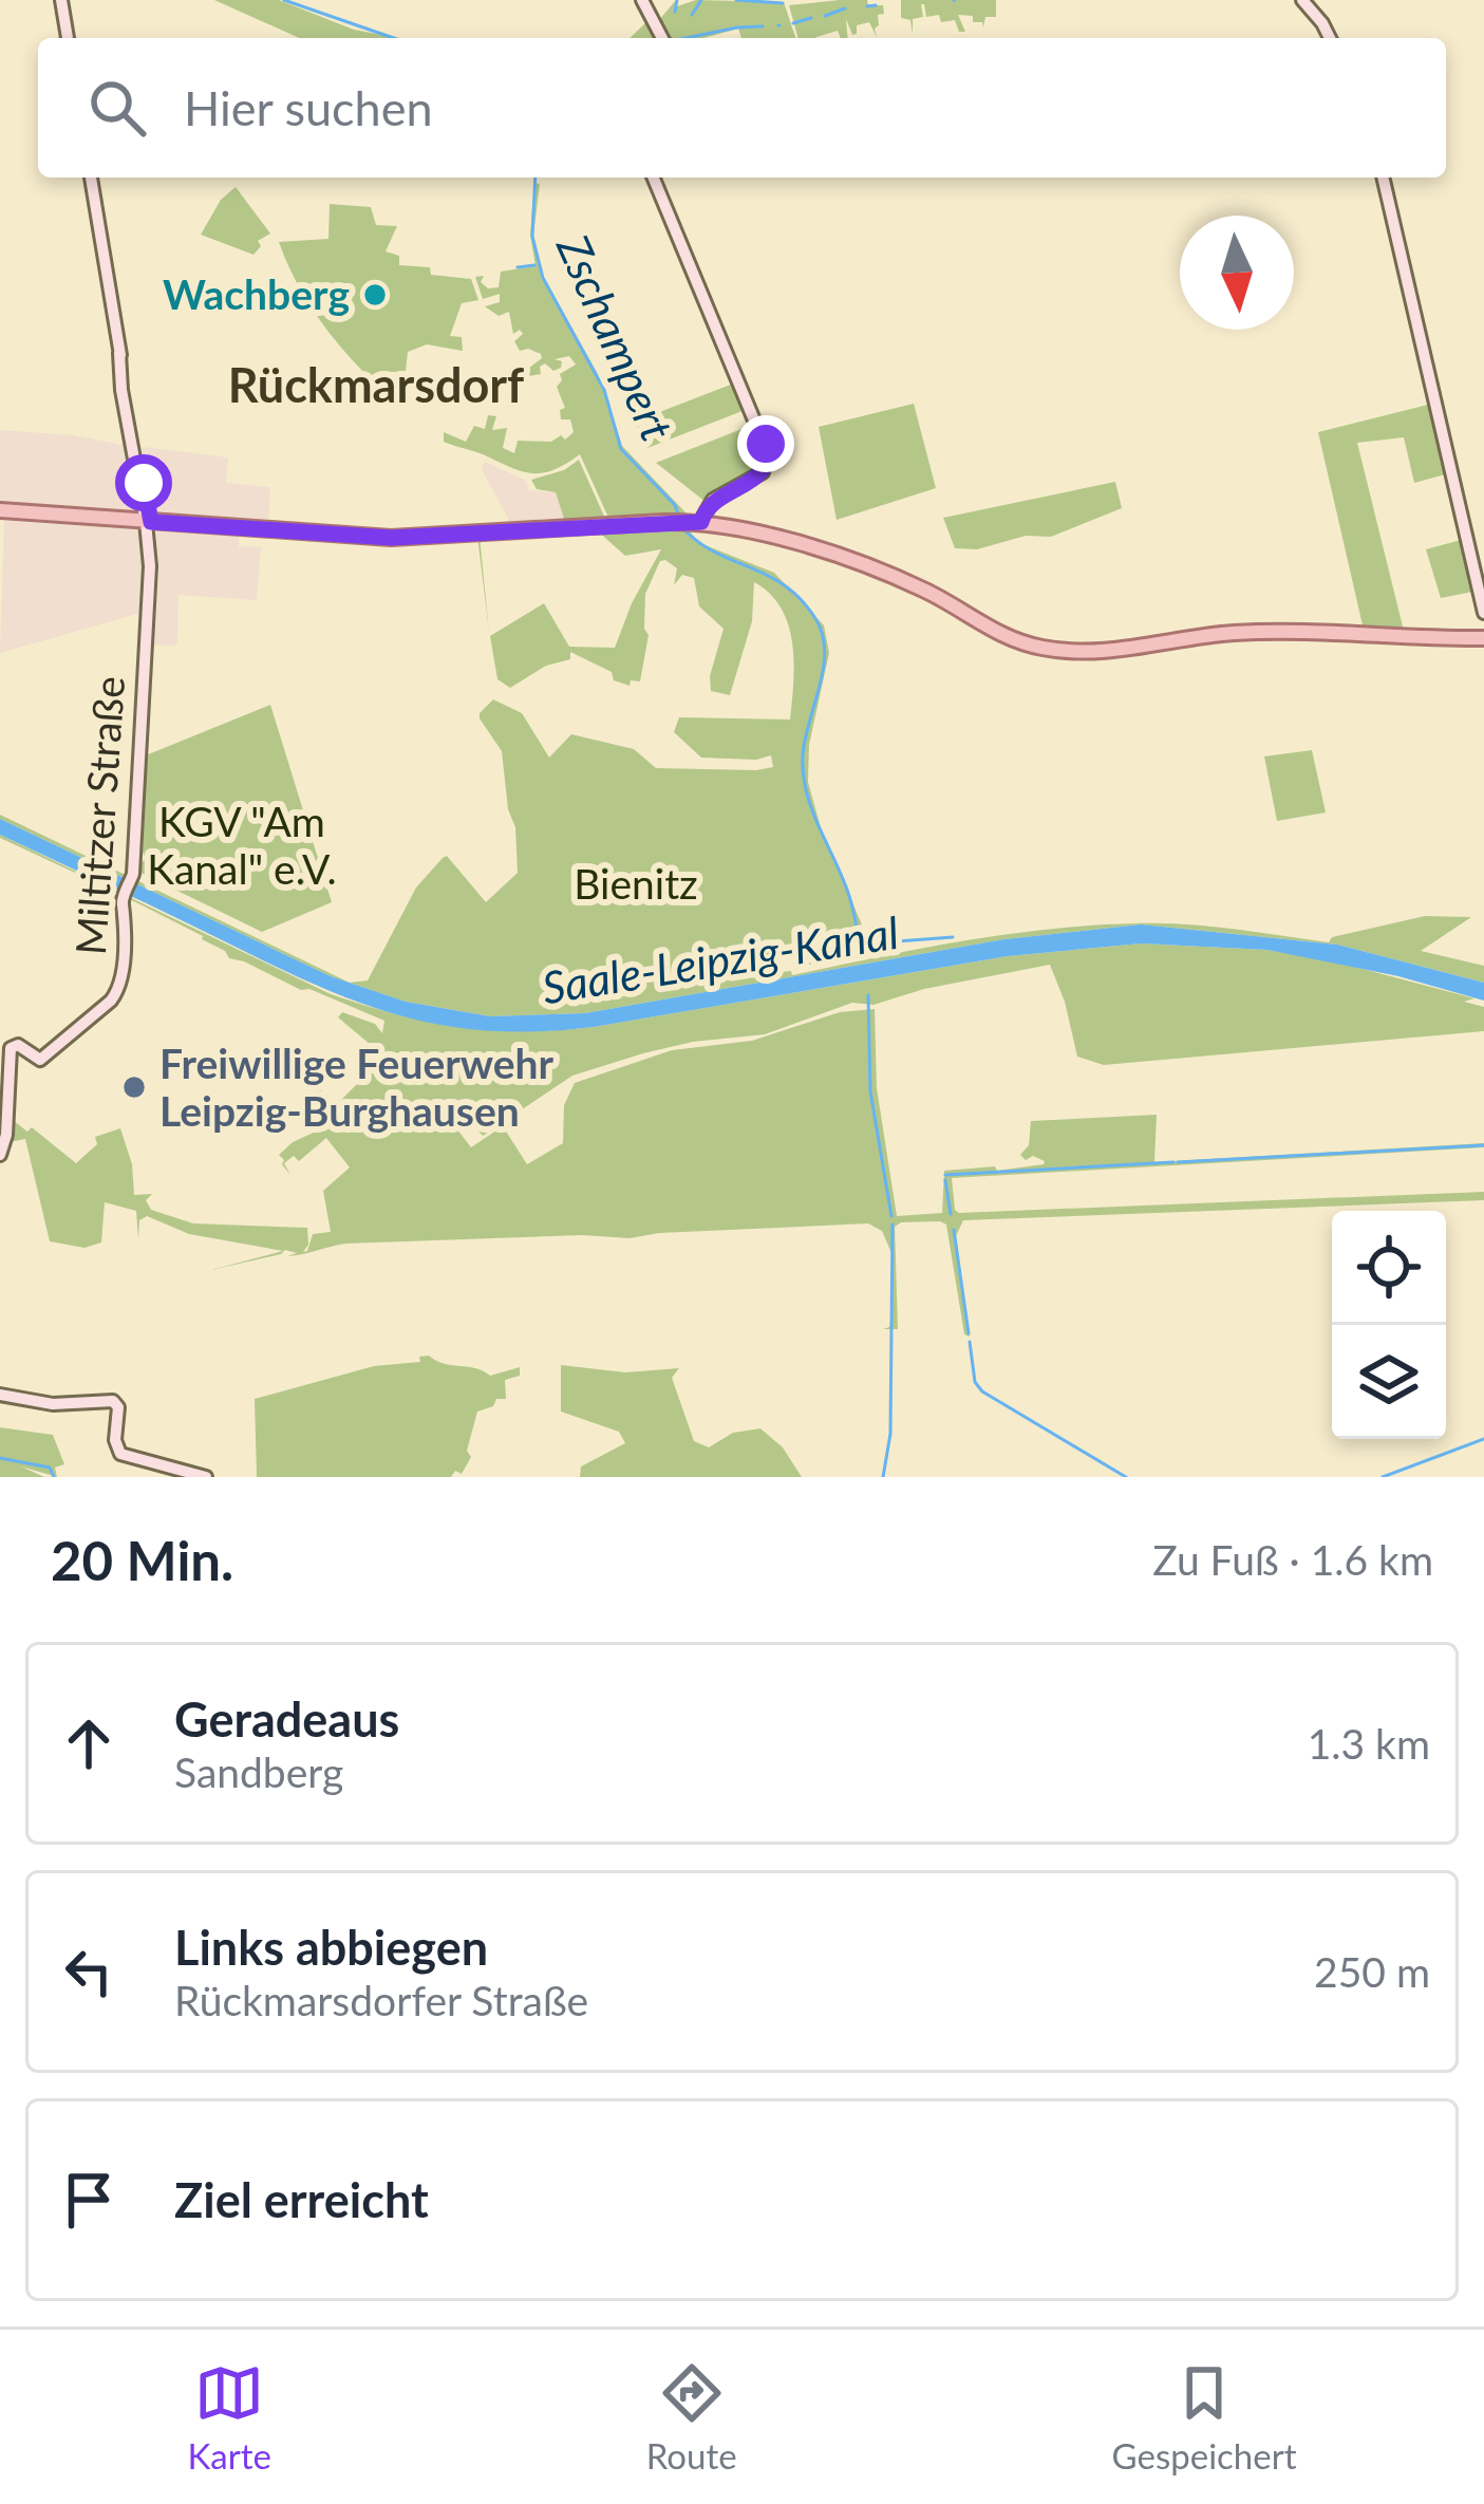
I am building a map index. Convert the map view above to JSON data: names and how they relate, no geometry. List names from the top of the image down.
{
  "streets": {
    "street": ["Miltitzer Straße"]
  },
  "districts": ["Rückmarsdorf"],
  "water": ["Zschampert", "Saale-Leipzig-Kanal"],
  "parks": ["KGV \"Am Kanal\" e.V.", "Bienitz"],
  "places": ["Wachberg", "Freiwillige Feuerwehr Leipzig-Burghausen"],
  "north": "bottom",
  "page": {
    "search": "Hier suchen",
    "heading": ["20 Min.", "Zu Fuß · 1.6 km"],
    "list": [
      ["Geradeaus", "Sandberg", "1.3 km"],
      ["Links abbiegen", "Rückmarsdorfer Straße", "250 m"],
      "Ziel erreicht"
    ],
    "nav": ["Karte", "Route", "Gespeichert"]
  }
}
